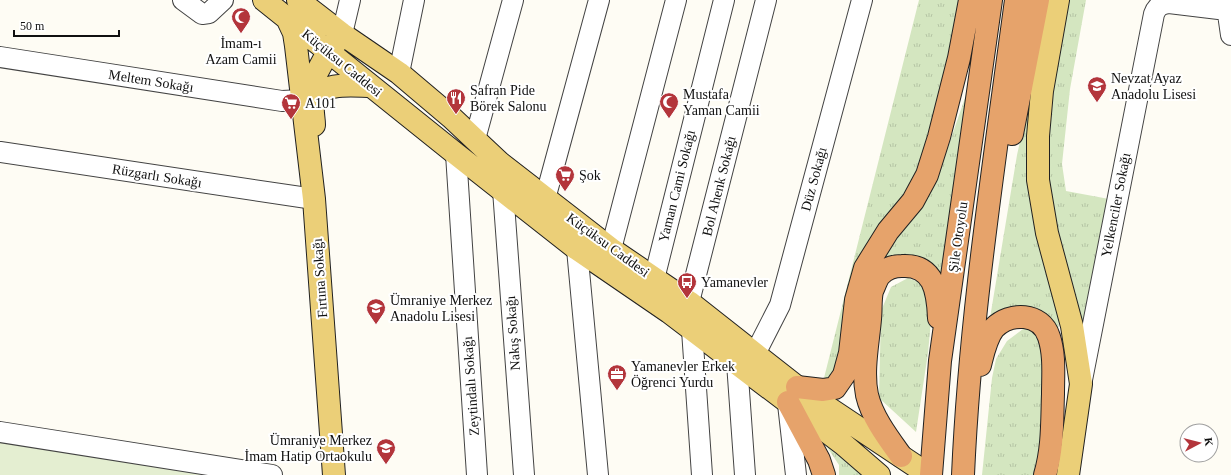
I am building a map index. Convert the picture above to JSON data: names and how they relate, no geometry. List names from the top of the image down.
{
  "streets": {
    "highway": ["Şile Otoyolu"],
    "main road": ["Küçüksu Caddesi", "Yelkenciler Sokağı", "Fırtına Sokağı"],
    "street": [
      "Meltem Sokağı",
      "Rüzgarlı Sokağı",
      "Düz Sokağı",
      "Yaman Cami Sokağı",
      "Bol Ahenk Sokağı",
      "Nakış Sokağı",
      "Zeytindalı Sokağı"
    ]
  },
  "crossings": [
    ["Küçüksu Caddesi", "Düz Sokağı"],
    ["Küçüksu Caddesi", "Yaman Cami Sokağı"],
    ["Küçüksu Caddesi", "Bol Ahenk Sokağı"],
    ["Küçüksu Caddesi", "Şile Otoyolu"],
    ["Küçüksu Caddesi", "Fırtına Sokağı"],
    ["Küçüksu Caddesi", "Nakış Sokağı"],
    ["Küçüksu Caddesi", "Zeytindalı Sokağı"],
    ["Meltem Sokağı", "Fırtına Sokağı"],
    ["Rüzgarlı Sokağı", "Fırtına Sokağı"]
  ],
  "places": {
    "mosque": ["İmam-ı Azam Camii", "Mustafa Yaman Camii"],
    "school or university": ["Nevzat Ayaz Anadolu Lisesi", "Ümraniye Merkez Anadolu Lisesi", "Ümraniye Merkez İmam Hatip Ortaokulu"],
    "restaurant": ["Safran Pide Börek Salonu"],
    "supermarket": ["A101", "Şok"],
    "bus stop": ["Yamanevler"],
    "office": ["Yamanevler Erkek Öğrenci Yurdu"]
  },
  "scale_bar": "50 m",
  "north": "right"
}
